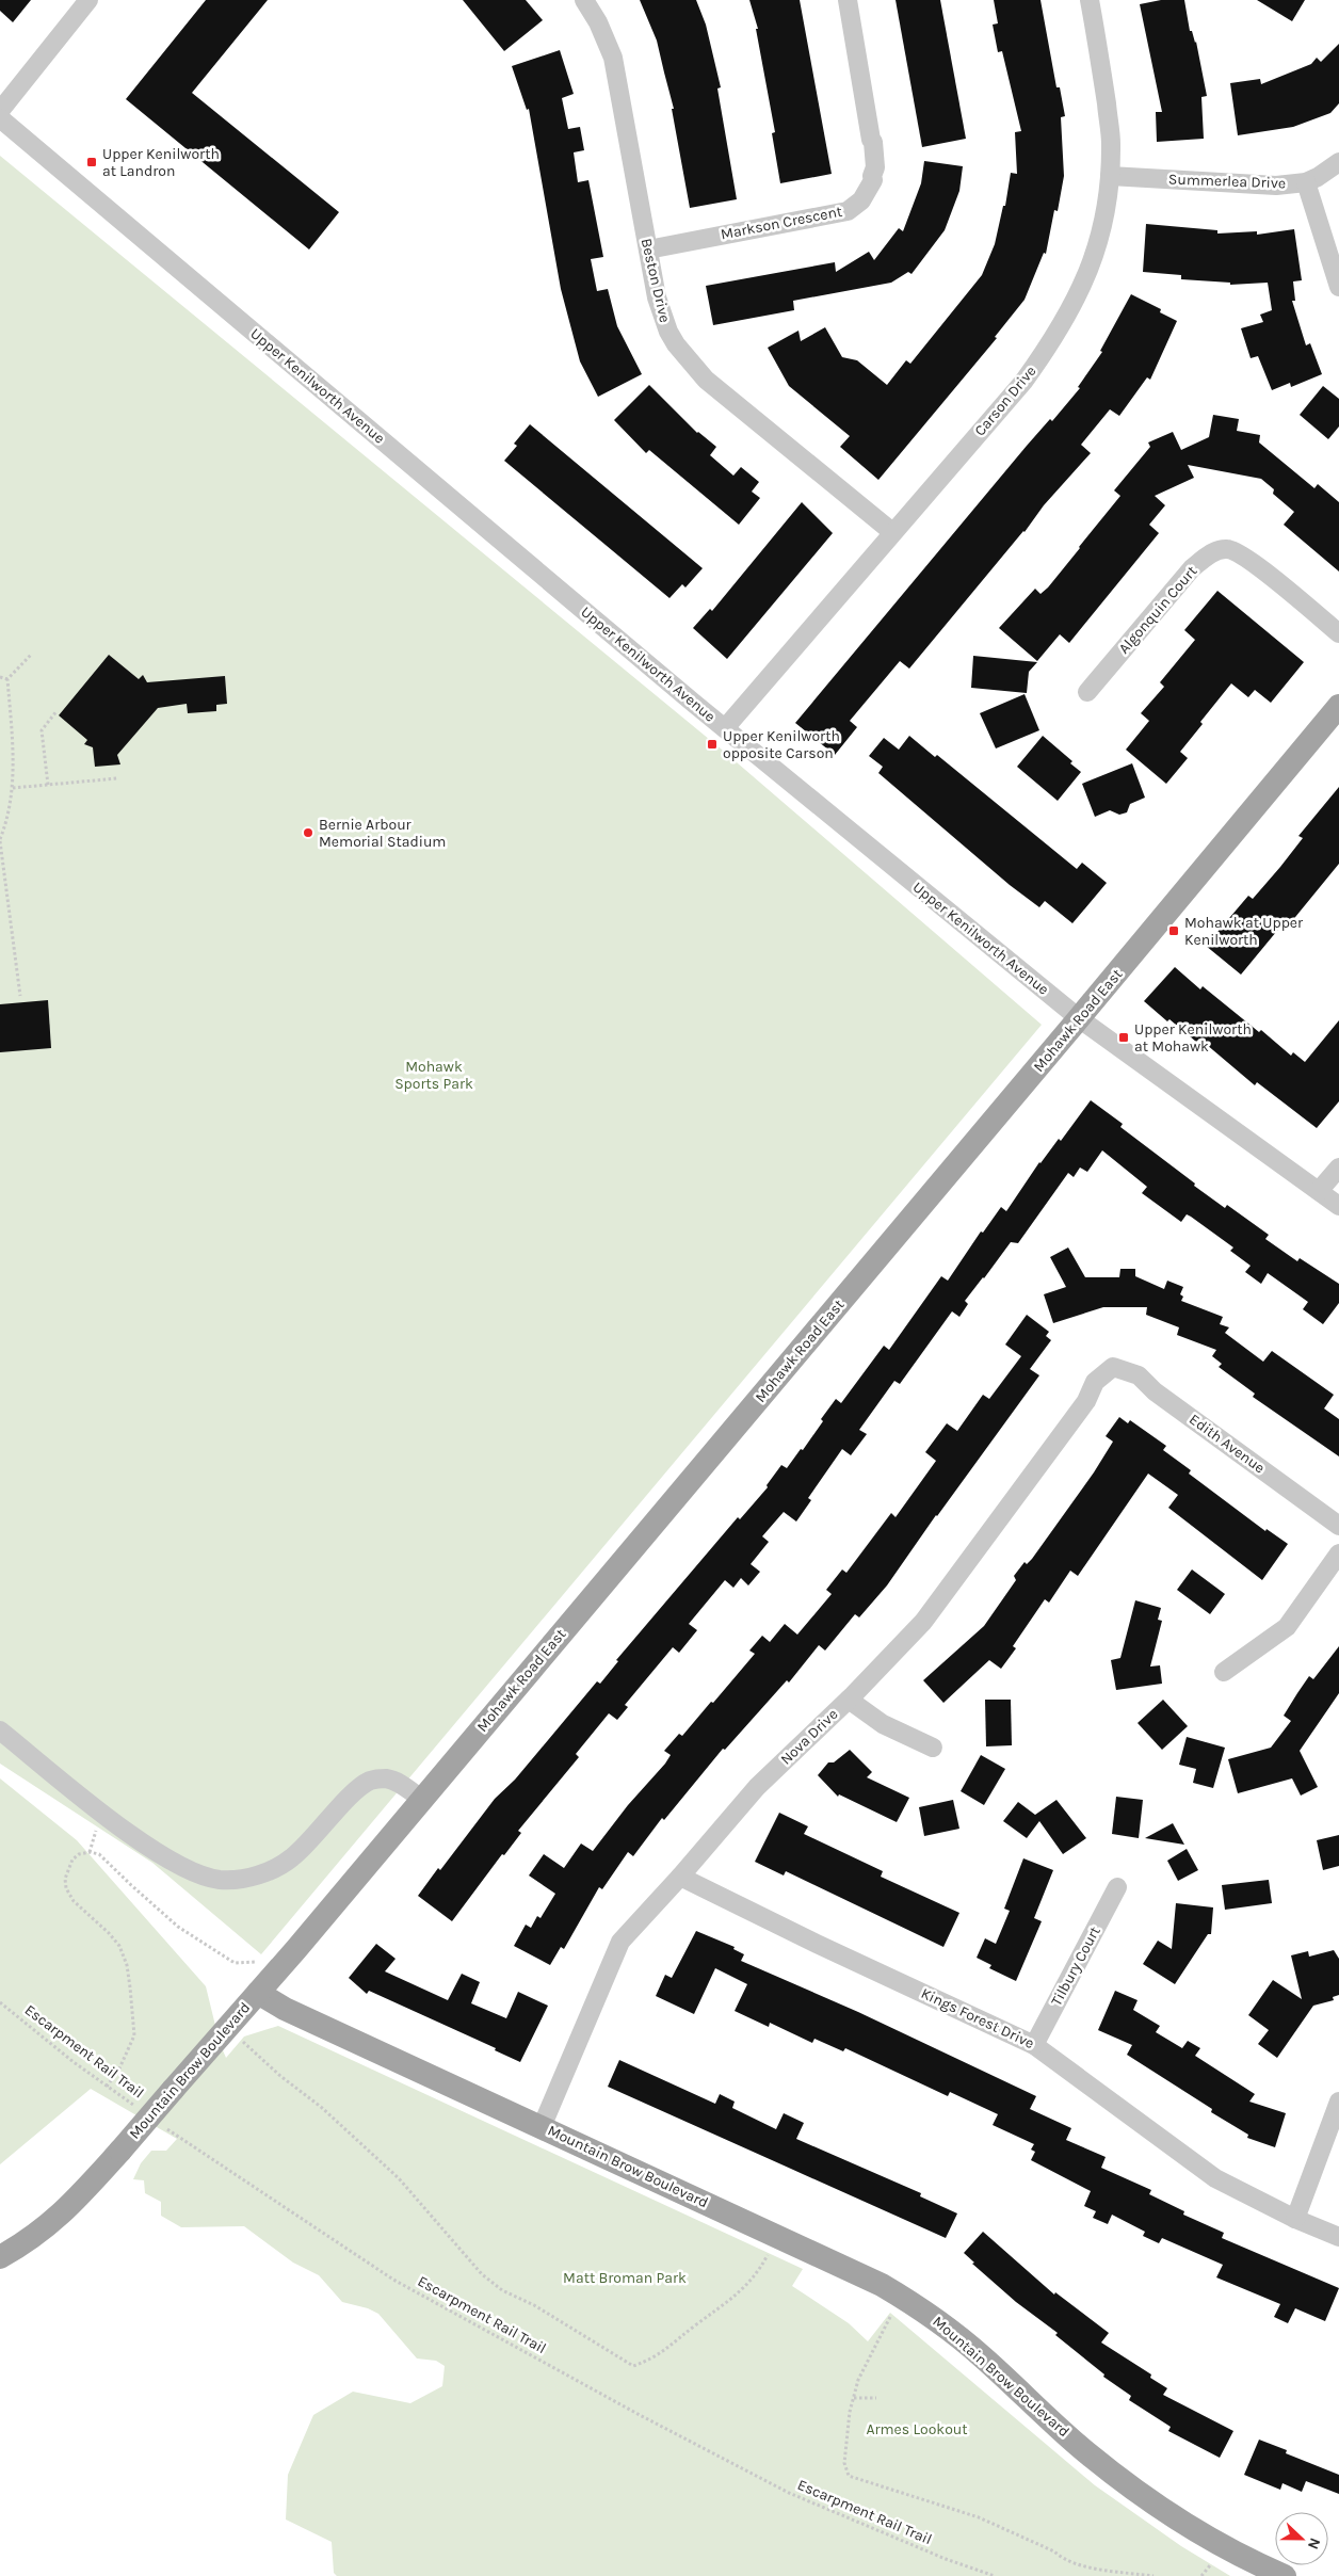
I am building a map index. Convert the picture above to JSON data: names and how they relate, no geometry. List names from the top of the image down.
{
  "streets": {
    "main road": ["Mohawk Road East", "Mountain Brow Boulevard"],
    "street": [
      "Summerlea Drive",
      "Markson Crescent",
      "Beston Drive",
      "Upper Kenilworth Avenue",
      "Carson Drive",
      "Algonquin Court",
      "Edith Avenue",
      "Nova Drive",
      "Tilbury Court",
      "Kings Forest Drive"
    ],
    "path": ["Escarpment Rail Trail"]
  },
  "crossings": [
    ["Summerlea Drive", "Carson Drive"],
    ["Markson Crescent", "Beston Drive"],
    ["Beston Drive", "Carson Drive"],
    ["Upper Kenilworth Avenue", "Carson Drive"],
    ["Upper Kenilworth Avenue", "Mohawk Road East"],
    ["Mohawk Road East", "Mountain Brow Boulevard"],
    ["Edith Avenue", "Nova Drive"],
    ["Nova Drive", "Kings Forest Drive"],
    ["Nova Drive", "Mountain Brow Boulevard"],
    ["Tilbury Court", "Kings Forest Drive"]
  ],
  "parks": ["Mohawk Sports Park", "Matt Broman Park", "Armes Lookout"],
  "places": {
    "transit": [
      "Upper Kenilworth at Landron",
      "Upper Kenilworth opposite Carson",
      "Mohawk at Upper Kenilworth",
      "Upper Kenilworth at Mohawk"
    ],
    "other": ["Bernie Arbour Memorial Stadium"]
  },
  "north": "right"
}
